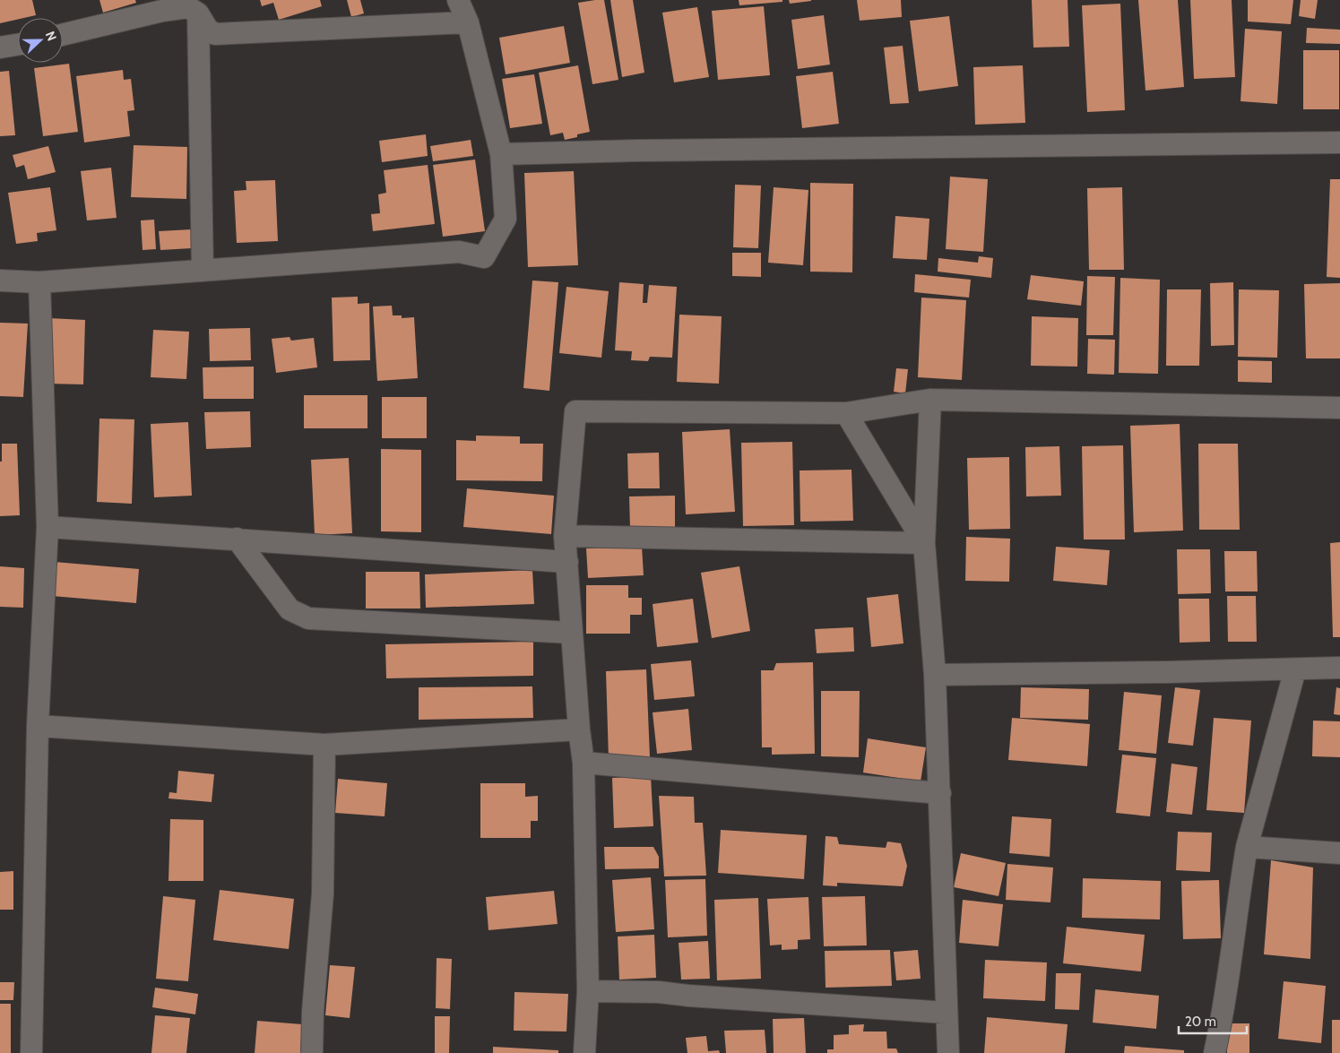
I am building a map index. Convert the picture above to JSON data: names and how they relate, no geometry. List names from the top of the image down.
{
  "scale_bar": "20 m",
  "north": "right"
}
